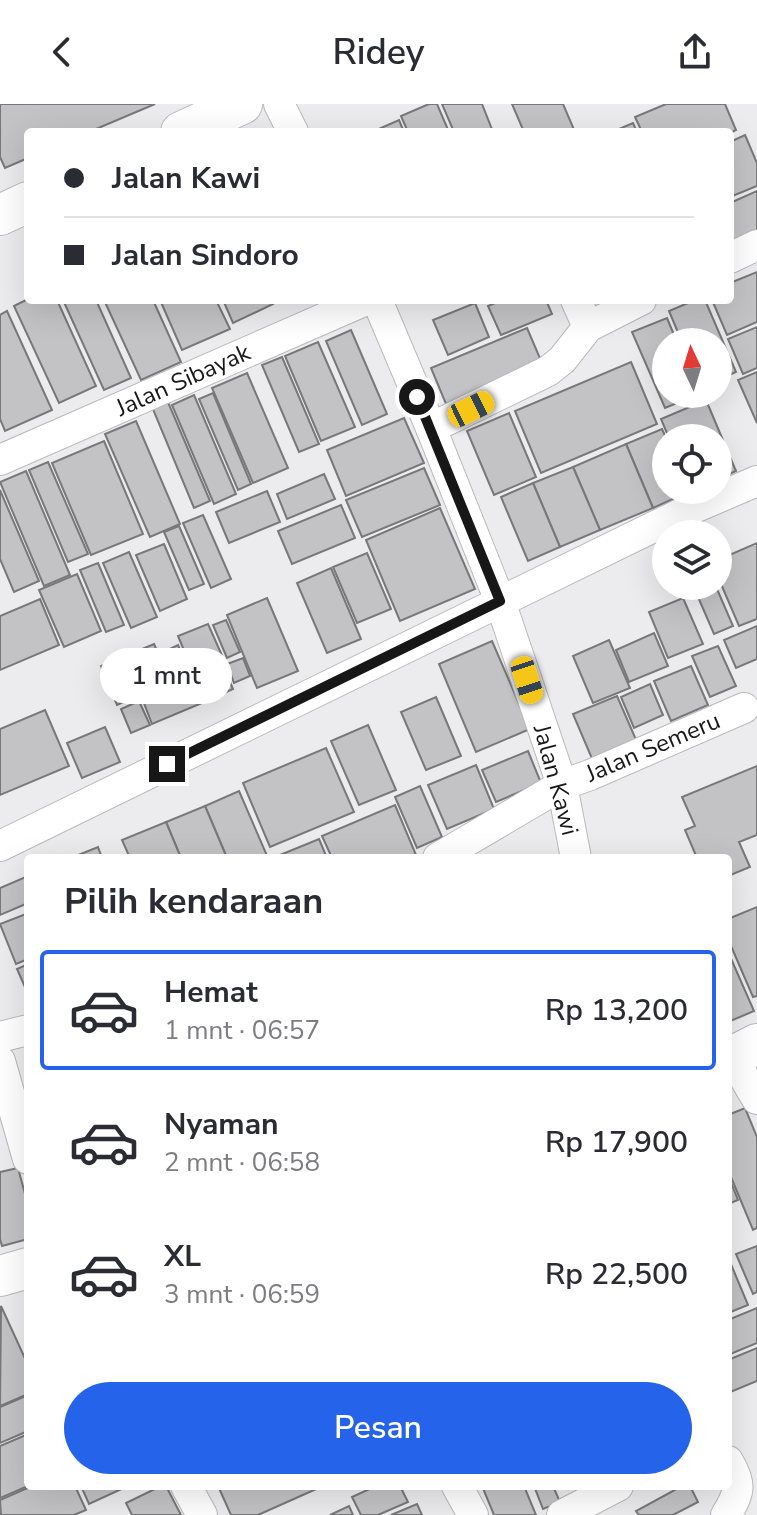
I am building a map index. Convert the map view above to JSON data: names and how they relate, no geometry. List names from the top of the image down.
{
  "streets": {
    "street": ["Jalan Sibayak", "Jalan Semeru", "Jalan Kawi"]
  },
  "crossings": [
    ["Jalan Semeru", "Jalan Kawi"]
  ],
  "north": "top",
  "page": {
    "header": "Ridey",
    "banner": ["Jalan Kawi", "Jalan Sindoro"],
    "bubble": "1 mnt",
    "heading": "Pilih kendaraan",
    "list": [
      {
        "name": "Hemat",
        "note": "1 mnt · 06:57",
        "value": "Rp 13,200"
      },
      {
        "name": "Nyaman",
        "note": "2 mnt · 06:58",
        "value": "Rp 17,900"
      },
      {
        "name": "XL",
        "note": "3 mnt · 06:59",
        "value": "Rp 22,500"
      }
    ],
    "buttons": "Pesan"
  }
}
